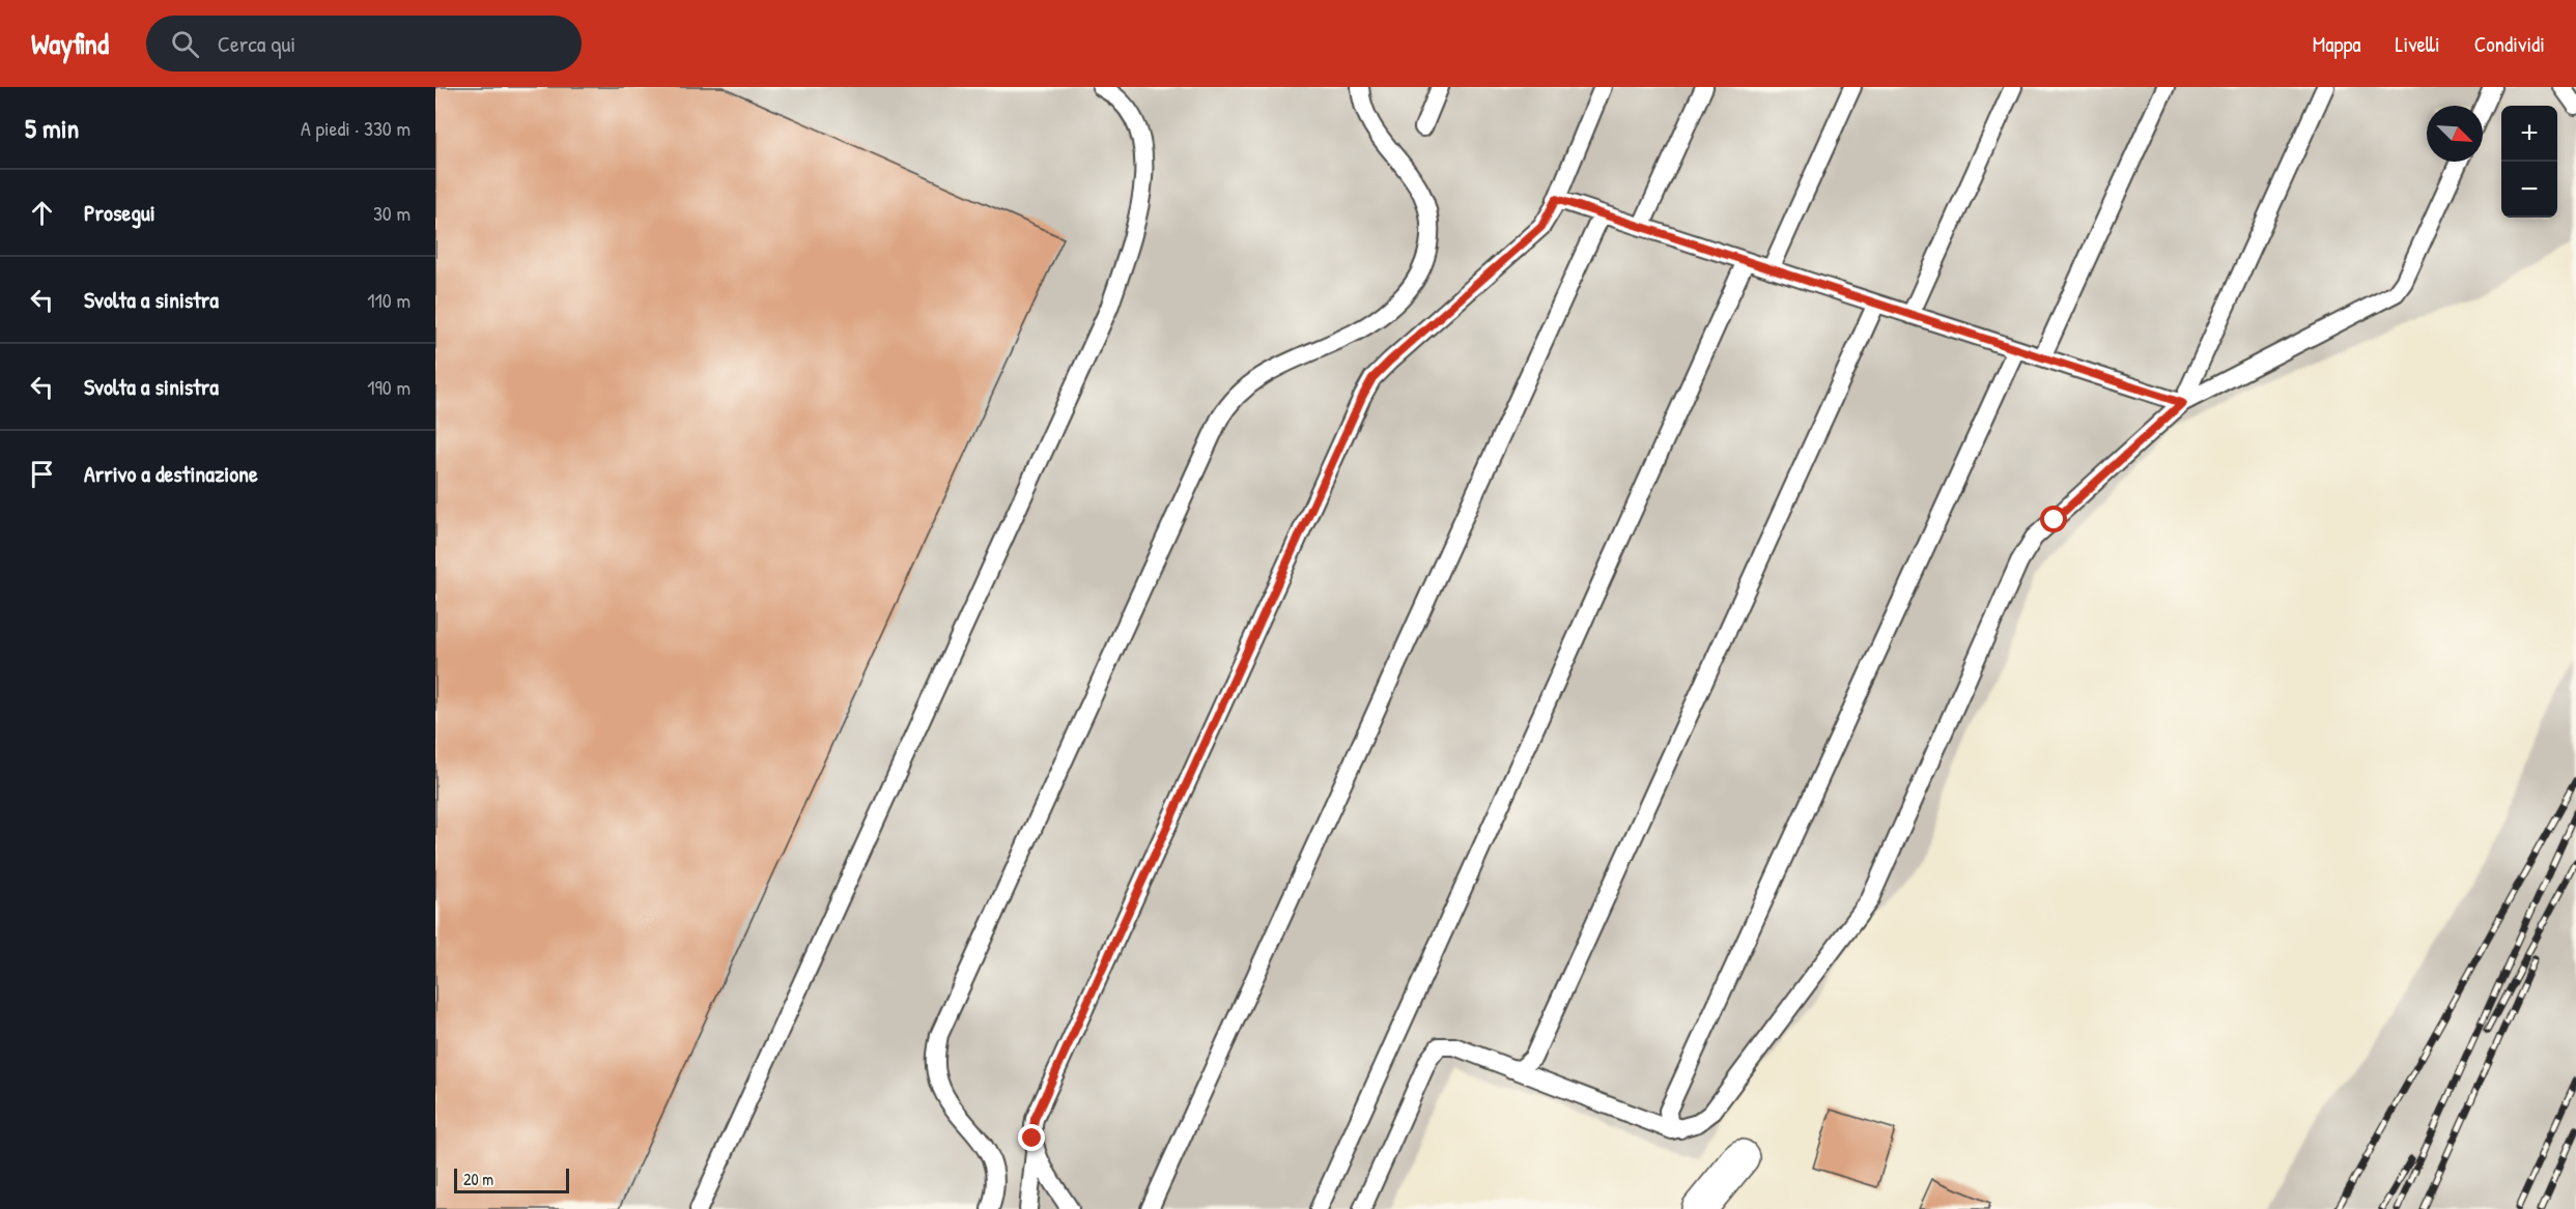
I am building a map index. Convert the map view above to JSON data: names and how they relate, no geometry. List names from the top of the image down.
{
  "scale_bar": "20 m",
  "north": "bottom right",
  "page": {
    "header": "Wayfind",
    "search": "Cerca qui",
    "nav": ["Mappa", "Livelli", "Condividi"],
    "heading": ["5 min", "A piedi · 330 m"],
    "map_buttons": ["+", "−"],
    "list": [
      ["Prosegui", "30 m"],
      ["Svolta a sinistra", "110 m"],
      ["Svolta a sinistra", "190 m"],
      "Arrivo a destinazione"
    ],
    "scale": "20 m"
  }
}
